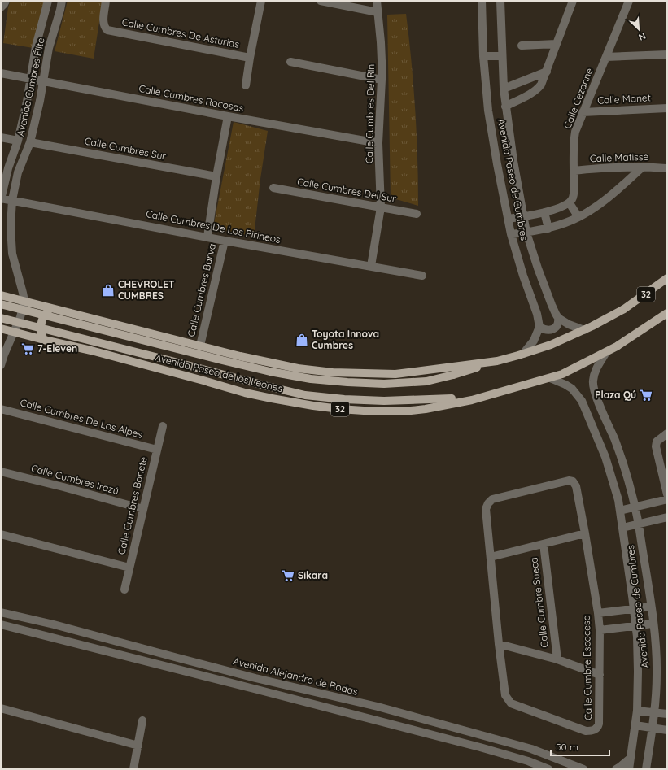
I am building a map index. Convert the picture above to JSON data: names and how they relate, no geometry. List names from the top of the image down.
{
  "streets": {
    "main road": ["32", "Avenida Paseo de los Leones"],
    "street": [
      "Calle Cumbres De Asturias",
      "Avenida Cumbres Élite",
      "Calle Cumbres Rocosas",
      "Calle Cezanne",
      "Calle Manet",
      "Calle Cumbres Del Rin",
      "Calle Cumbres Sur",
      "Calle Matisse",
      "Avenida Paseo de Cumbres",
      "Calle Cumbres Del Sur",
      "Calle Cumbres De Los Pirineos",
      "Calle Cumbres Barva",
      "Calle Cumbres De Los Alpes",
      "Calle Cumbres Irazú",
      "Calle Cumbres Bonete",
      "Calle Cumbre Sueca",
      "Calle Cumbre Escocesa",
      "Avenida Alejandro de Rodas"
    ]
  },
  "crossings": [
    ["Avenida Cumbres Élite", "Calle Cumbres Rocosas"],
    ["Avenida Cumbres Élite", "Calle Cumbres Sur"],
    ["Avenida Cumbres Élite", "Calle Cumbres De Los Pirineos"],
    ["Avenida Cumbres Élite", "32"],
    ["Avenida Cumbres Élite", "Avenida Paseo de los Leones"],
    ["Calle Cumbres Rocosas", "Calle Cumbres Del Rin"],
    ["Calle Cumbres Rocosas", "Calle Cumbres Barva"],
    ["Calle Cezanne", "Calle Manet"],
    ["Calle Cezanne", "Calle Matisse"],
    ["Calle Cumbres Del Rin", "Calle Cumbres Del Sur"],
    ["Calle Cumbres Del Rin", "Calle Cumbres De Los Pirineos"],
    ["Calle Cumbres Sur", "Calle Cumbres Barva"],
    ["Avenida Paseo de Cumbres", "Avenida Paseo de los Leones"],
    ["Calle Cumbres De Los Pirineos", "Calle Cumbres Barva"],
    ["Calle Cumbres Barva", "32"],
    ["Calle Cumbres De Los Alpes", "Calle Cumbres Bonete"],
    ["Calle Cumbres Irazú", "Calle Cumbres Bonete"]
  ],
  "places": {
    "shop": ["CHEVROLET CUMBRES", "Toyota Innova Cumbres"],
    "supermarket": ["7-Eleven", "Plaza Qú", "Sikara"]
  },
  "scale_bar": "50 m",
  "north": "bottom right"
}
